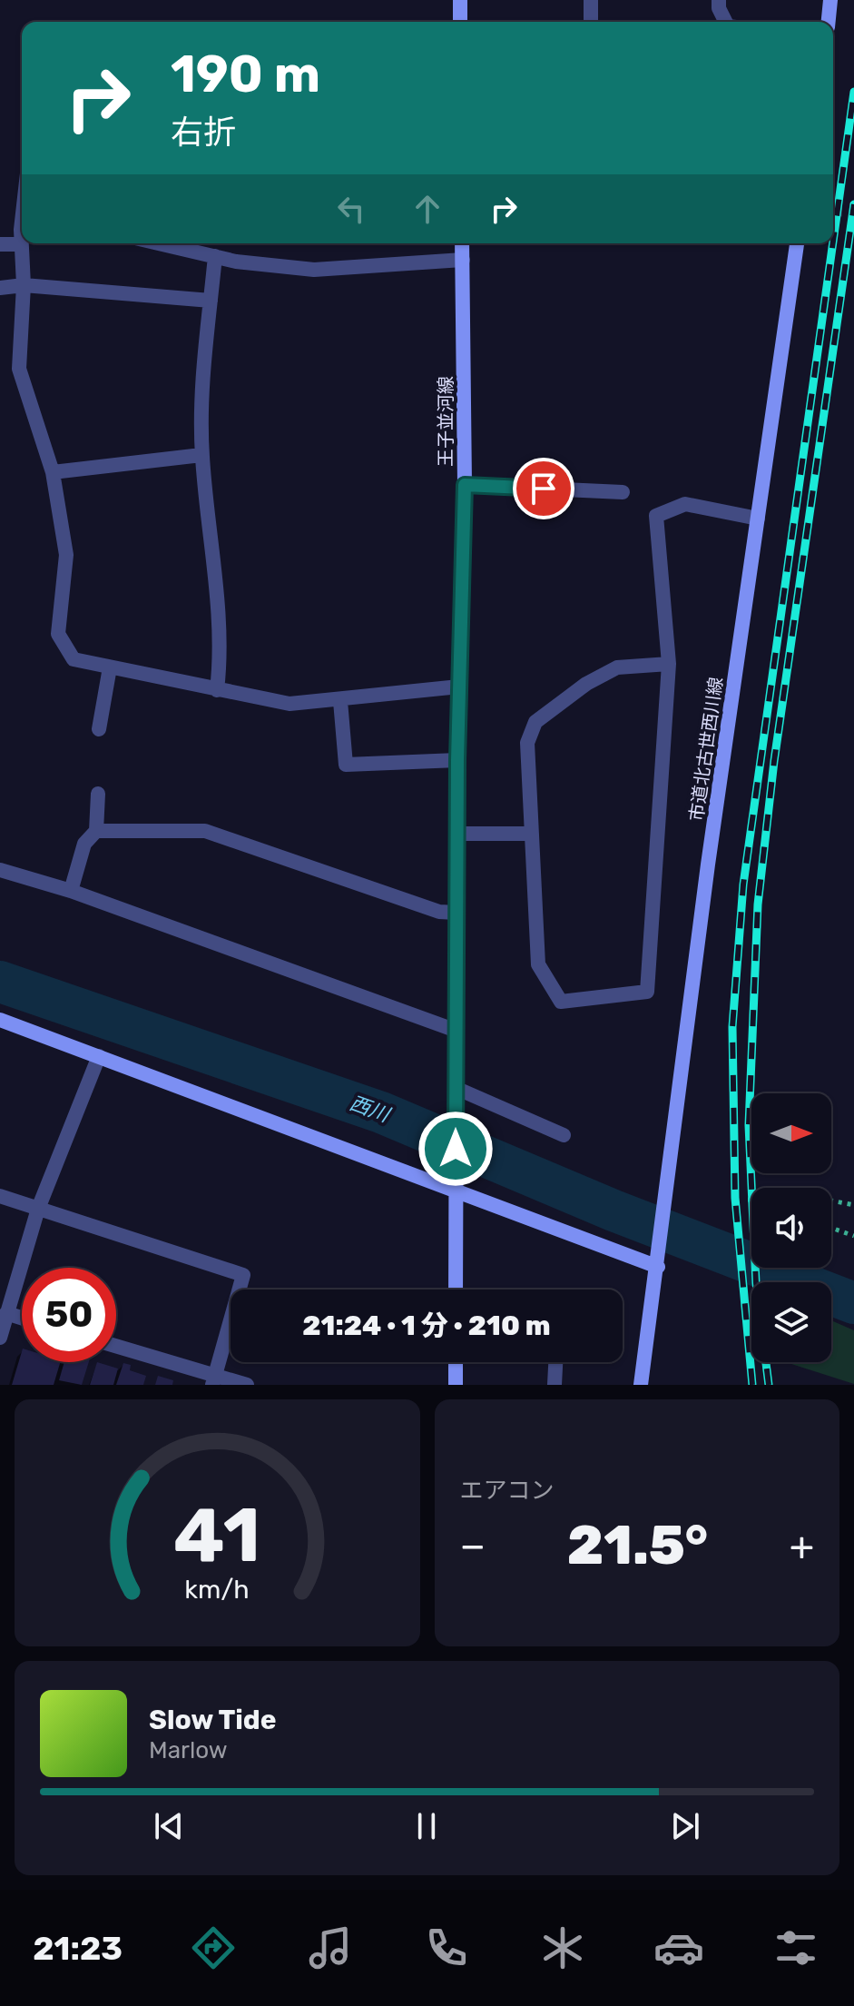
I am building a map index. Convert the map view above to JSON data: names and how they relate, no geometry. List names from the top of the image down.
{
  "streets": {
    "street": ["王子並河線", "市道北古世西川線"]
  },
  "water": ["西川"],
  "north": "right",
  "page": {
    "turn": ["190 m", "右折"],
    "limit": "50",
    "trip": "21:24 · 1 分 · 210 m",
    "tile": "エアコン",
    "heat": ["−", "21.5°", "+"],
    "song": ["Slow Tide", "Marlow"],
    "tabs": "21:23",
    "gauge": ["41", "km/h"]
  }
}
